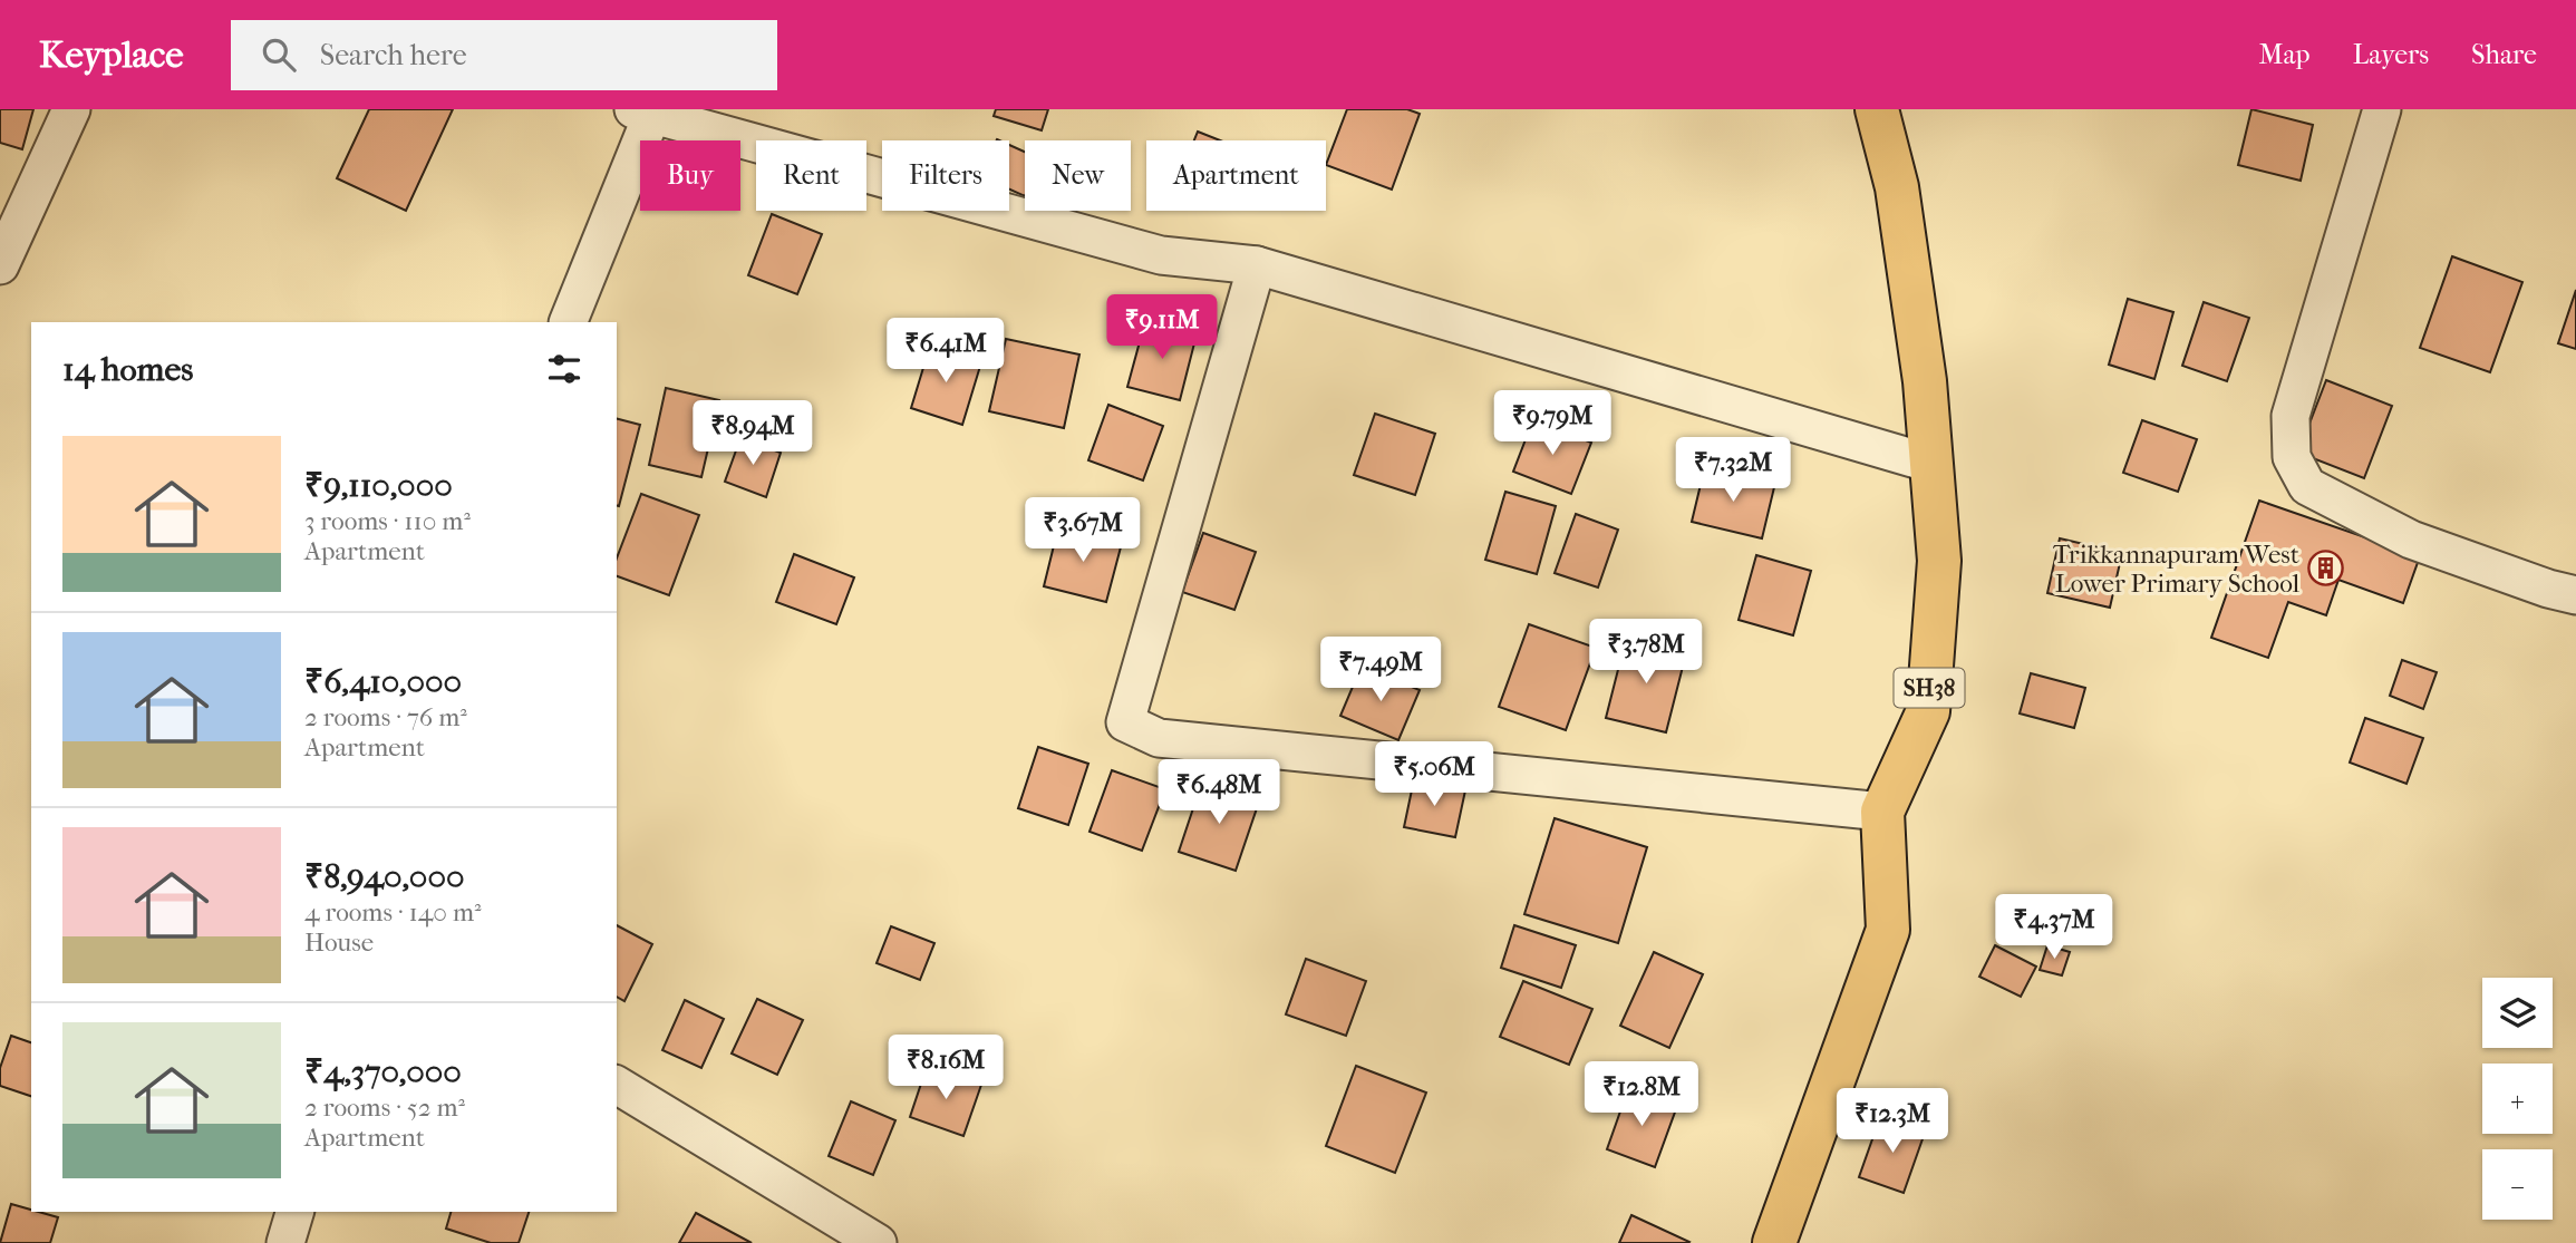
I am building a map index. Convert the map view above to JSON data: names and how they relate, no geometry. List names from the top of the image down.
{
  "streets": {
    "main road": ["SH38"]
  },
  "places": {
    "building": ["Trikkannapuram West Lower Primary School"]
  },
  "page": {
    "header": "Keyplace",
    "search": "Search here",
    "nav": ["Map", "Layers", "Share"],
    "chip": [
      "Buy",
      "Rent",
      "Filters",
      "New",
      "Apartment"
    ],
    "price": [
      "₹9.11M",
      "₹6.41M",
      "₹9.79M",
      "₹8.94M",
      "₹7.32M",
      "₹3.67M",
      "₹3.78M",
      "₹7.49M",
      "₹5.06M",
      "₹6.48M",
      "₹4.37M",
      "₹8.16M",
      "₹12.8M",
      "₹12.3M"
    ],
    "heading": "14 homes",
    "list": [
      {
        "name": "₹9,110,000",
        "note": "3 rooms · 110 m² · Apartment"
      },
      {
        "name": "₹6,410,000",
        "note": "2 rooms · 76 m² · Apartment"
      },
      {
        "name": "₹8,940,000",
        "note": "4 rooms · 140 m² · House"
      },
      {
        "name": "₹4,370,000",
        "note": "2 rooms · 52 m² · Apartment"
      }
    ],
    "map_buttons": ["+", "−"]
  }
}
